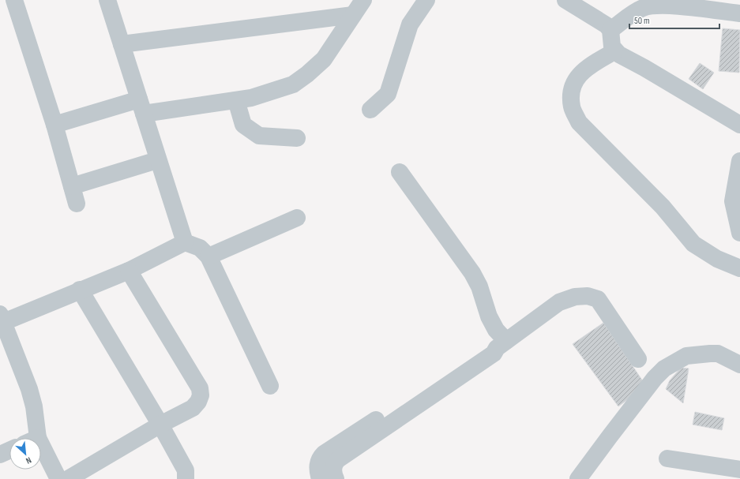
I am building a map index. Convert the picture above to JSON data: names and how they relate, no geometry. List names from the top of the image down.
{
  "scale_bar": "50 m",
  "north": "bottom right"
}
